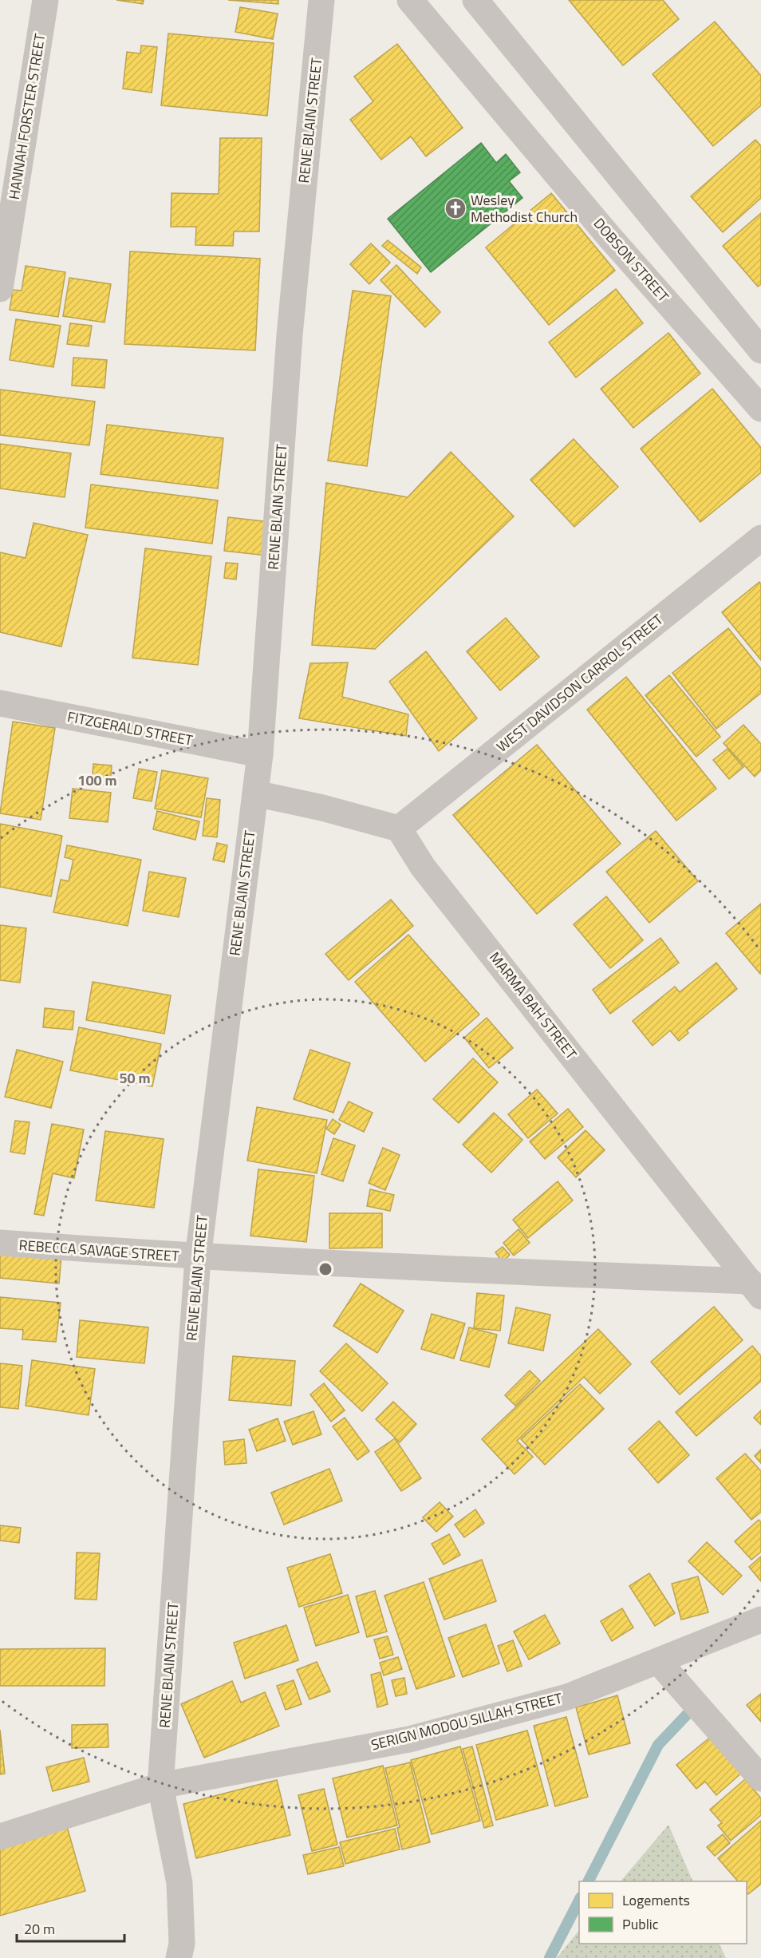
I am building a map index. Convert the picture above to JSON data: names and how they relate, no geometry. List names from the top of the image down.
{
  "streets": {
    "street": [
      "HANNAH FORSTER STREET",
      "RENE BLAIN STREET",
      "DOBSON STREET",
      "WEST DAVIDSON CARROL STREET",
      "FITZGERALD STREET",
      "MARMA BAH STREET",
      "REBECCA SAVAGE STREET",
      "SERIGN MODOU SILLAH STREET"
    ]
  },
  "crossings": [
    ["RENE BLAIN STREET", "FITZGERALD STREET"],
    ["RENE BLAIN STREET", "REBECCA SAVAGE STREET"],
    ["RENE BLAIN STREET", "SERIGN MODOU SILLAH STREET"],
    ["WEST DAVIDSON CARROL STREET", "MARMA BAH STREET"],
    ["MARMA BAH STREET", "REBECCA SAVAGE STREET"]
  ],
  "places": {
    "church": ["Wesley Methodist Church"]
  },
  "legend": ["Logements", "Public"],
  "scale_bar": "20 m",
  "rings": ["100 m", "50 m"]
}
